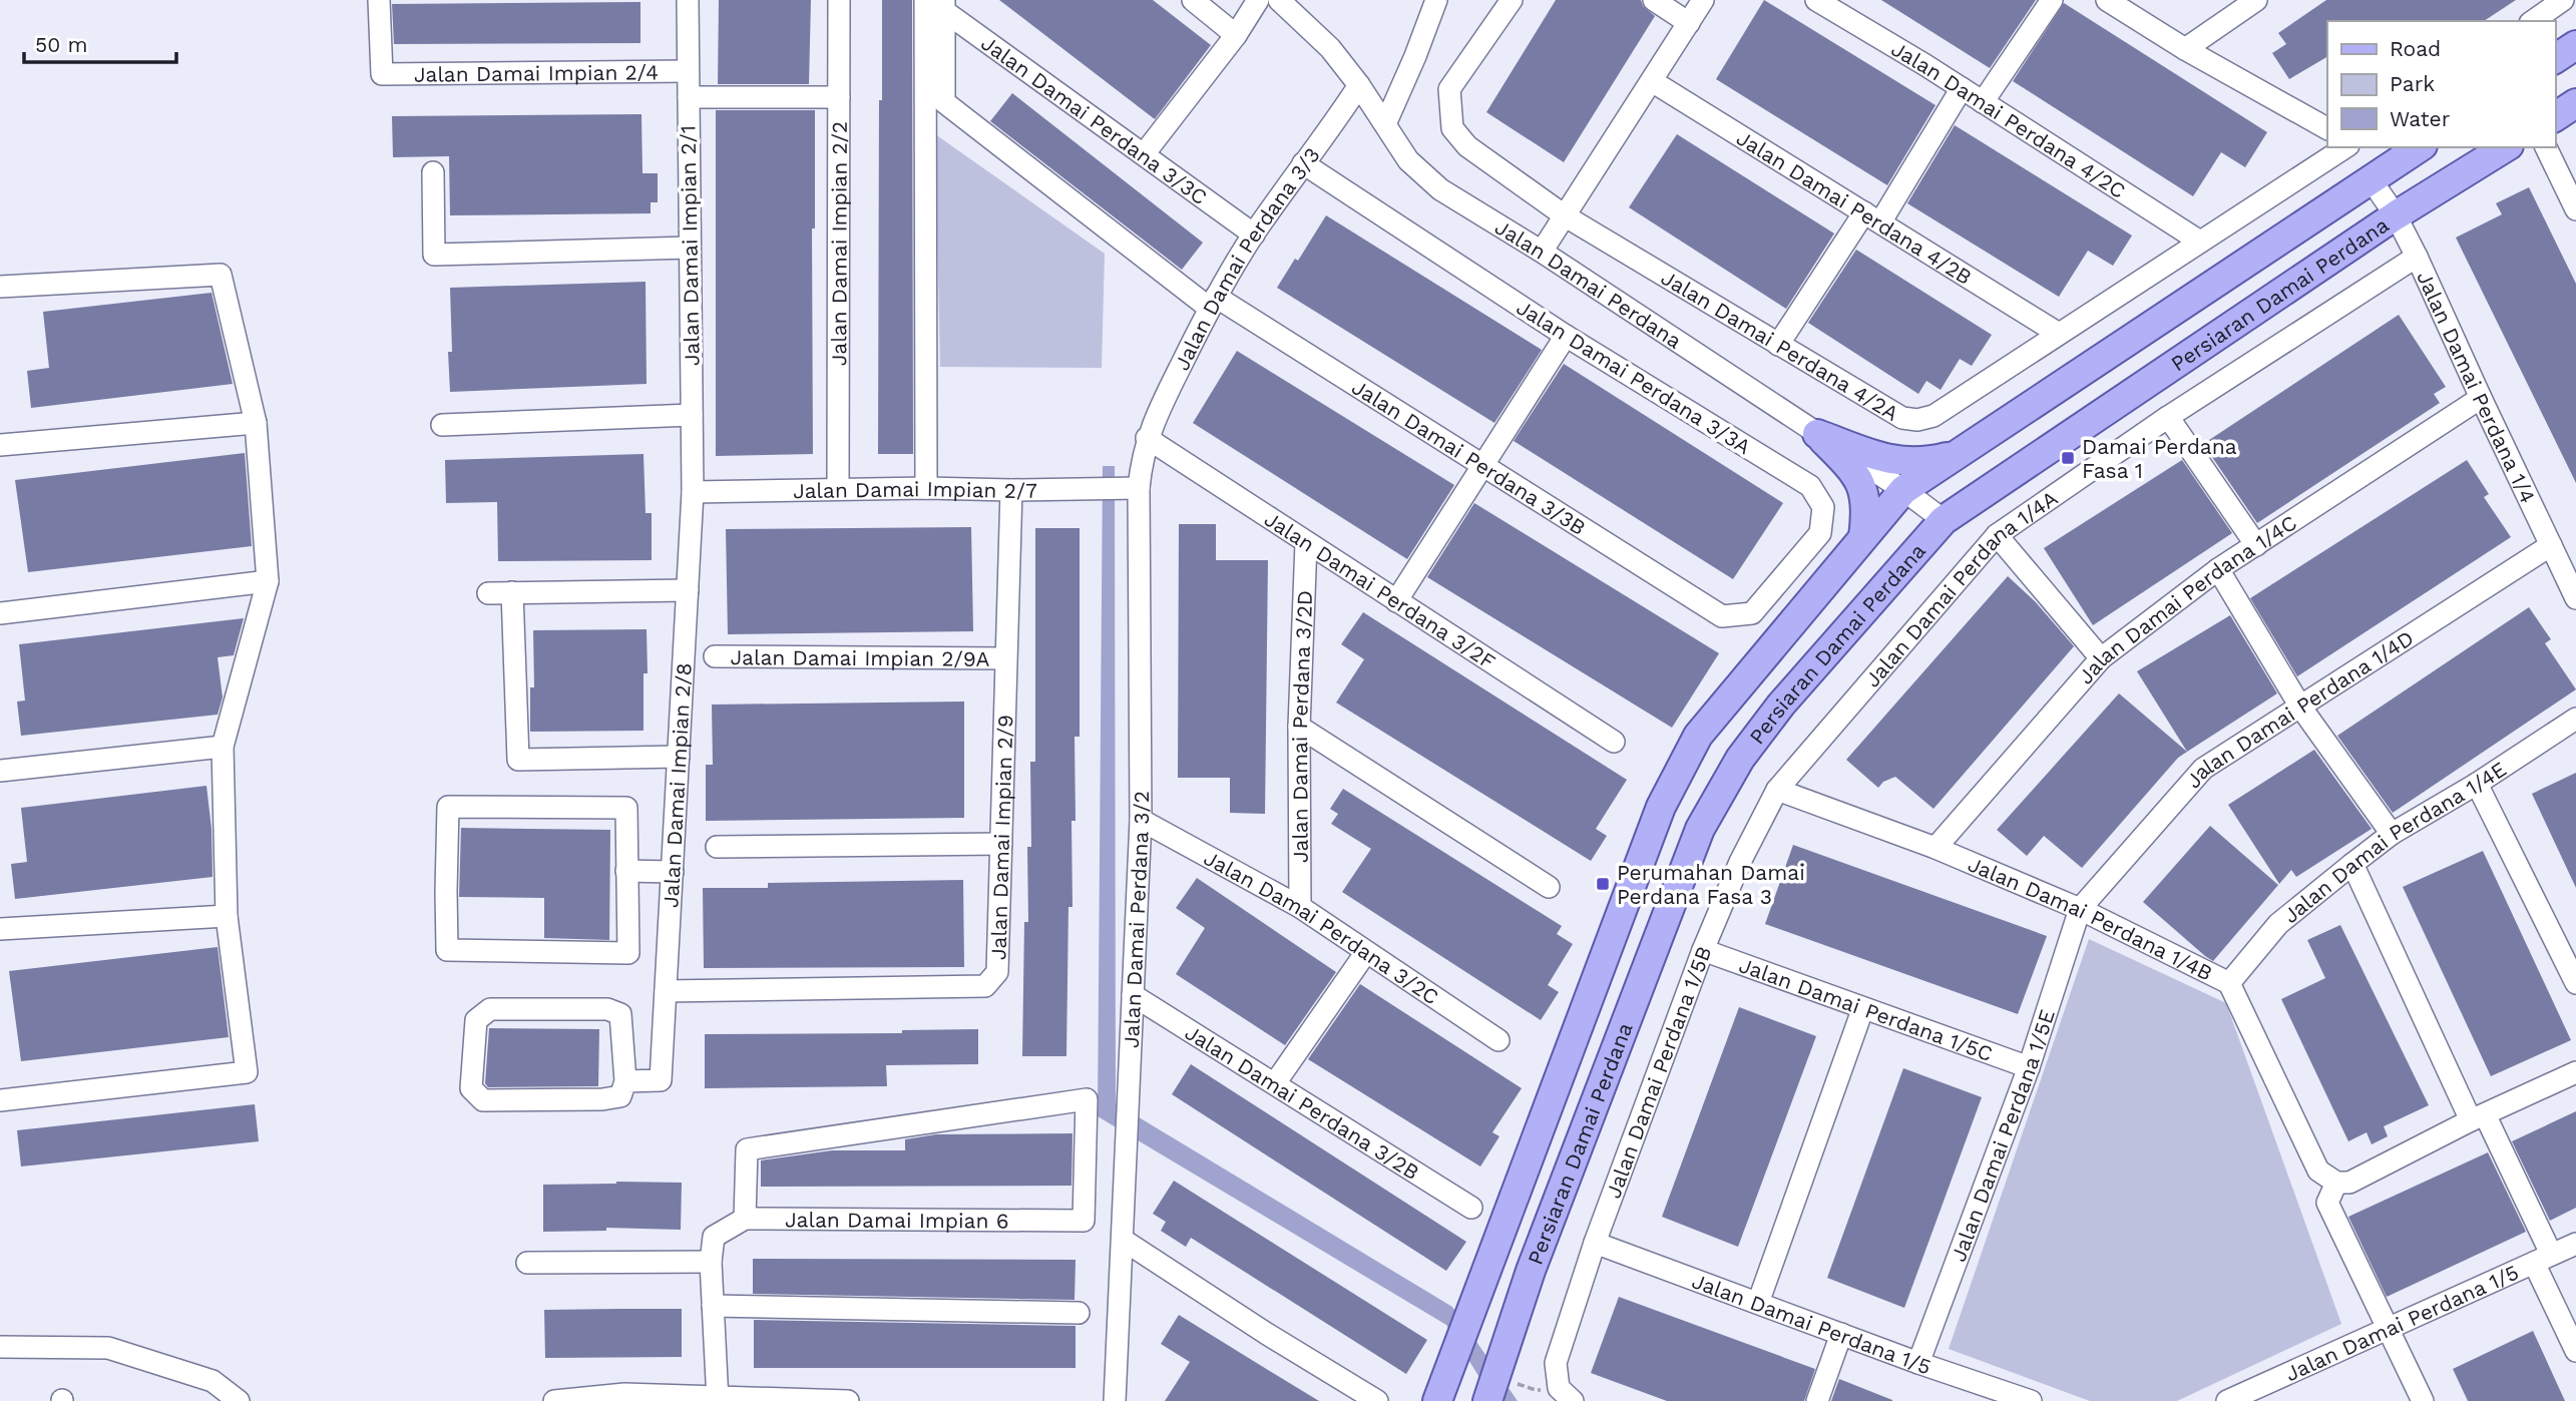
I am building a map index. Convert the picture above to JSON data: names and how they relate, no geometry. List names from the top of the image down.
{
  "streets": {
    "main road": ["Persiaran Damai Perdana"],
    "street": [
      "Jalan Damai Impian 2/4",
      "Jalan Damai Perdana 3/3C",
      "Jalan Damai Perdana 4/2C",
      "Jalan Damai Perdana 4/2B",
      "Jalan Damai Impian 2/2",
      "Jalan Damai Impian 2/1",
      "Jalan Damai Perdana 3/3",
      "Jalan Damai Perdana",
      "Jalan Damai Perdana 4/2A",
      "Jalan Damai Perdana 3/3A",
      "Jalan Damai Perdana 1/4",
      "Jalan Damai Perdana 3/3B",
      "Jalan Damai Impian 2/7",
      "Jalan Damai Perdana 3/2F",
      "Jalan Damai Perdana 1/4A",
      "Jalan Damai Perdana 1/4C",
      "Jalan Damai Impian 2/9A",
      "Jalan Damai Perdana 1/4D",
      "Jalan Damai Perdana 3/2D",
      "Jalan Damai Impian 2/8",
      "Jalan Damai Impian 2/9",
      "Jalan Damai Perdana 1/4E",
      "Jalan Damai Perdana 1/4B",
      "Jalan Damai Perdana 3/2",
      "Jalan Damai Perdana 3/2C",
      "Jalan Damai Perdana 1/5C",
      "Jalan Damai Perdana 1/5B",
      "Jalan Damai Perdana 3/2B",
      "Jalan Damai Perdana 1/5E",
      "Jalan Damai Impian 6",
      "Jalan Damai Perdana 1/5"
    ]
  },
  "crossings": [
    ["Jalan Damai Impian 2/4", "Jalan Damai Impian 2/1"],
    ["Jalan Damai Perdana 3/3C", "Jalan Damai Perdana 3/3"],
    ["Jalan Damai Perdana 3/3C", "Jalan Damai Perdana 3/3B"],
    ["Jalan Damai Perdana 4/2C", "Jalan Damai Perdana 4/2A"],
    ["Jalan Damai Perdana 4/2B", "Jalan Damai Perdana 4/2A"],
    ["Jalan Damai Impian 2/2", "Jalan Damai Impian 2/7"],
    ["Jalan Damai Impian 2/1", "Jalan Damai Impian 2/7"],
    ["Jalan Damai Impian 2/1", "Jalan Damai Impian 2/8"],
    ["Jalan Damai Perdana 3/3", "Jalan Damai Perdana"],
    ["Jalan Damai Perdana 3/3", "Jalan Damai Perdana 3/3A"],
    ["Jalan Damai Perdana 3/3", "Jalan Damai Perdana 3/3B"],
    ["Jalan Damai Perdana 3/3", "Jalan Damai Perdana 3/2F"],
    ["Jalan Damai Perdana 3/3", "Jalan Damai Perdana 3/2"],
    ["Jalan Damai Perdana", "Persiaran Damai Perdana"],
    ["Persiaran Damai Perdana", "Jalan Damai Perdana 1/4"],
    ["Jalan Damai Perdana 3/3A", "Jalan Damai Perdana 3/3B"],
    ["Jalan Damai Perdana 1/4", "Jalan Damai Perdana 1/4A"],
    ["Jalan Damai Perdana 1/4", "Jalan Damai Perdana 1/4C"],
    ["Jalan Damai Perdana 1/4", "Jalan Damai Perdana 1/4D"],
    ["Jalan Damai Impian 2/7", "Jalan Damai Impian 2/8"],
    ["Jalan Damai Impian 2/7", "Jalan Damai Impian 2/9"],
    ["Jalan Damai Impian 2/7", "Jalan Damai Perdana 3/2"],
    ["Jalan Damai Perdana 3/2F", "Jalan Damai Perdana 3/2D"],
    ["Jalan Damai Perdana 3/2F", "Jalan Damai Perdana 3/2"],
    ["Jalan Damai Perdana 1/4A", "Jalan Damai Perdana 1/4B"],
    ["Jalan Damai Perdana 1/4A", "Jalan Damai Perdana 1/5B"],
    ["Jalan Damai Perdana 1/4C", "Jalan Damai Perdana 1/4B"],
    ["Jalan Damai Impian 2/9A", "Jalan Damai Impian 2/9"],
    ["Jalan Damai Perdana 1/4D", "Jalan Damai Perdana 1/4B"],
    ["Jalan Damai Perdana 1/4D", "Jalan Damai Perdana 1/5E"],
    ["Jalan Damai Perdana 3/2D", "Jalan Damai Perdana 3/2C"],
    ["Jalan Damai Impian 2/8", "Jalan Damai Impian 2/9"],
    ["Jalan Damai Perdana 1/4E", "Jalan Damai Perdana 1/4B"],
    ["Jalan Damai Perdana 1/4B", "Jalan Damai Perdana 1/5B"],
    ["Jalan Damai Perdana 1/4B", "Jalan Damai Perdana 1/5E"],
    ["Jalan Damai Perdana 3/2", "Jalan Damai Perdana 3/2C"],
    ["Jalan Damai Perdana 3/2", "Jalan Damai Perdana 3/2B"],
    ["Jalan Damai Perdana 1/5C", "Jalan Damai Perdana 1/5B"],
    ["Jalan Damai Perdana 1/5C", "Jalan Damai Perdana 1/5E"],
    ["Jalan Damai Perdana 1/5B", "Jalan Damai Perdana 1/5"],
    ["Jalan Damai Perdana 1/5E", "Jalan Damai Perdana 1/5"]
  ],
  "places": {
    "transit": ["Damai Perdana Fasa 1", "Perumahan Damai Perdana Fasa 3"]
  },
  "legend": ["Road", "Park", "Water"],
  "scale_bar": "50 m"
}
